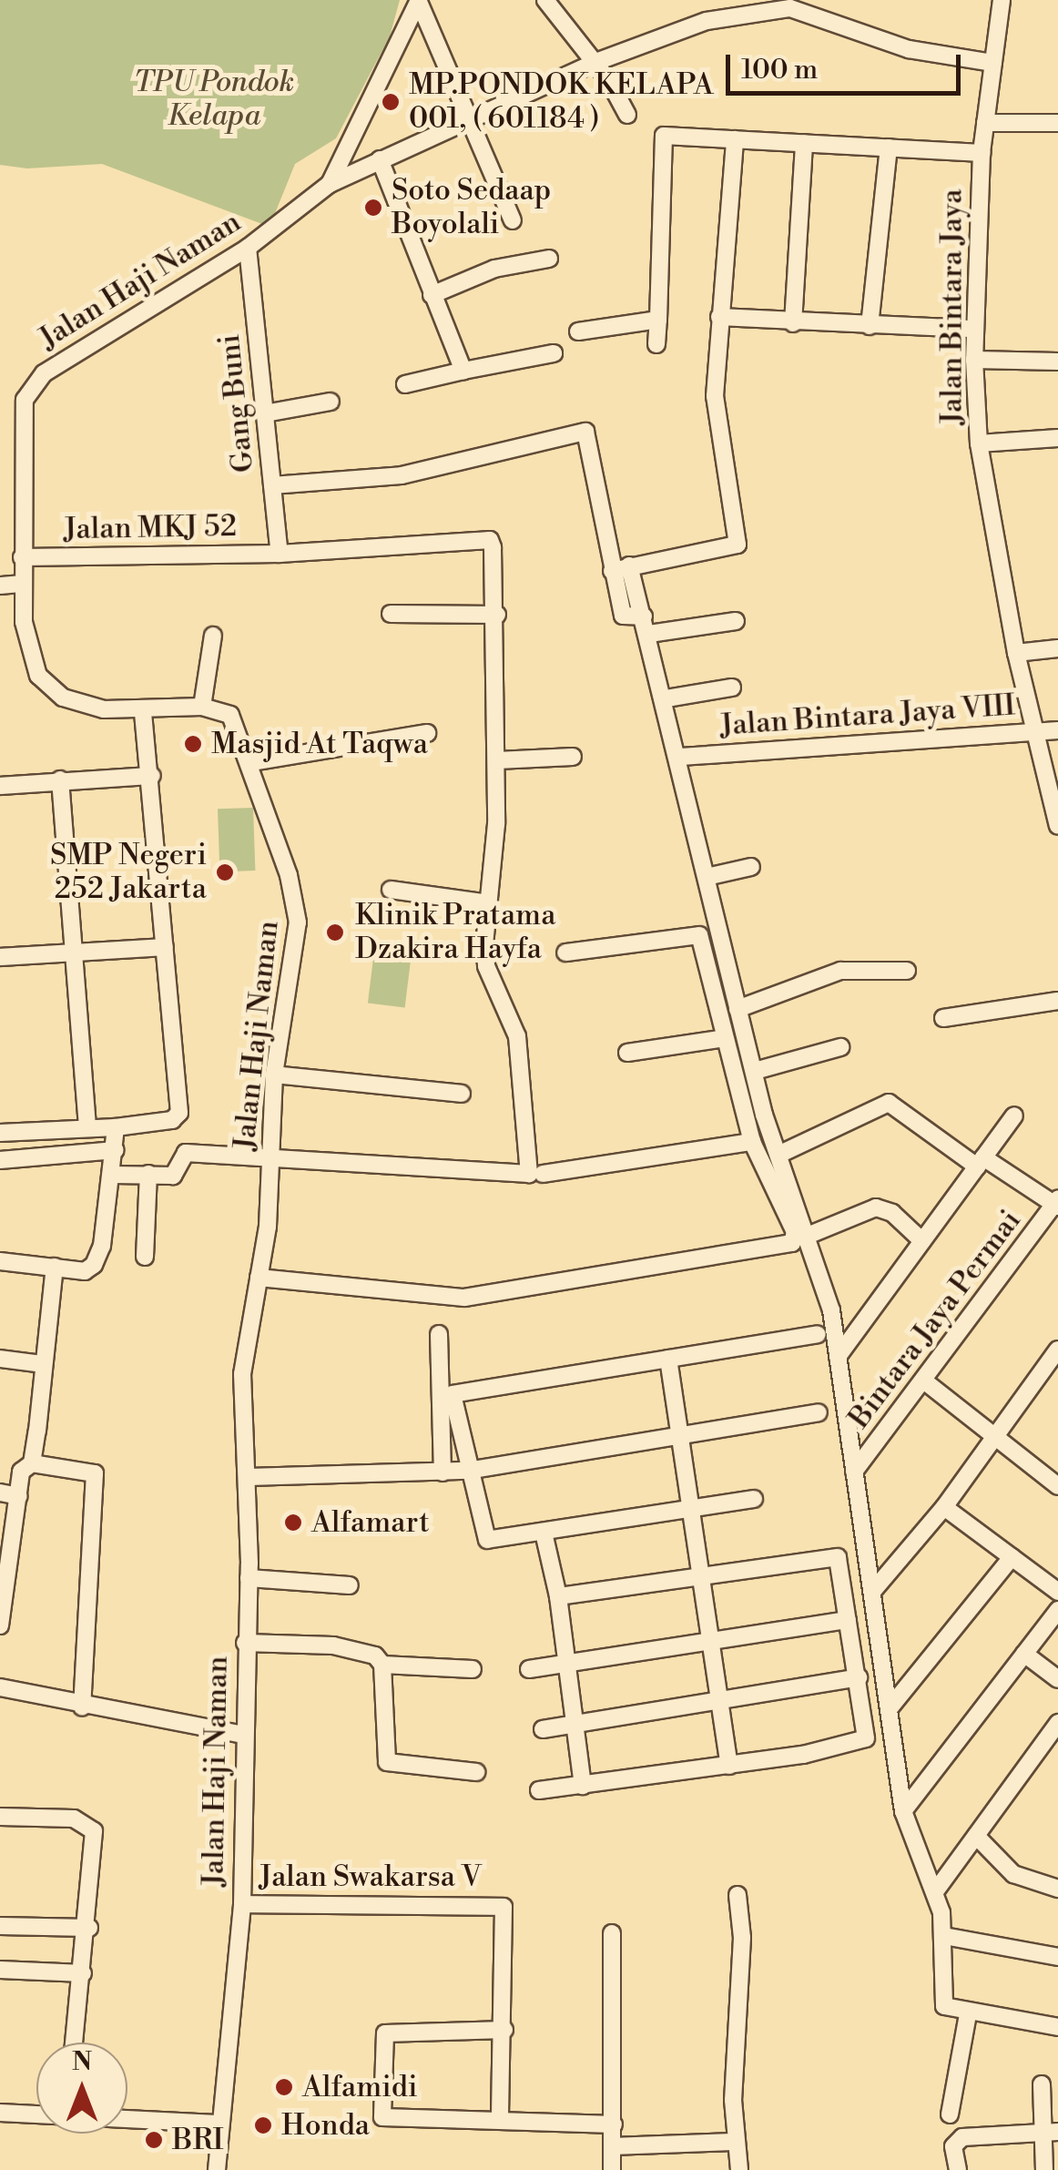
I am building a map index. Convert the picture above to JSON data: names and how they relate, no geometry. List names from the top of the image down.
{
  "streets": {
    "street": [
      "Jalan Haji Naman",
      "Jalan Bintara Jaya",
      "Gang Buni",
      "Jalan MKJ 52",
      "Jalan Bintara Jaya VIII",
      "Bintara Jaya Permai",
      "Jalan Swakarsa V"
    ]
  },
  "crossings": [
    ["Jalan Haji Naman", "Jalan Bintara Jaya"],
    ["Jalan Haji Naman", "Gang Buni"],
    ["Jalan Haji Naman", "Jalan MKJ 52"],
    ["Jalan Haji Naman", "Jalan Swakarsa V"],
    ["Jalan Bintara Jaya", "Jalan Bintara Jaya VIII"],
    ["Gang Buni", "Jalan MKJ 52"]
  ],
  "parks": ["TPU Pondok Kelapa"],
  "places": [
    "MP.PONDOK KELAPA 001, ( 601184 )",
    "Soto Sedaap Boyolali",
    "Masjid At Taqwa",
    "SMP Negeri 252 Jakarta",
    "Klinik Pratama Dzakira Hayfa",
    "Alfamart",
    "Alfamidi",
    "Honda",
    "BRI"
  ],
  "scale_bar": "100 m",
  "north": "top"
}
